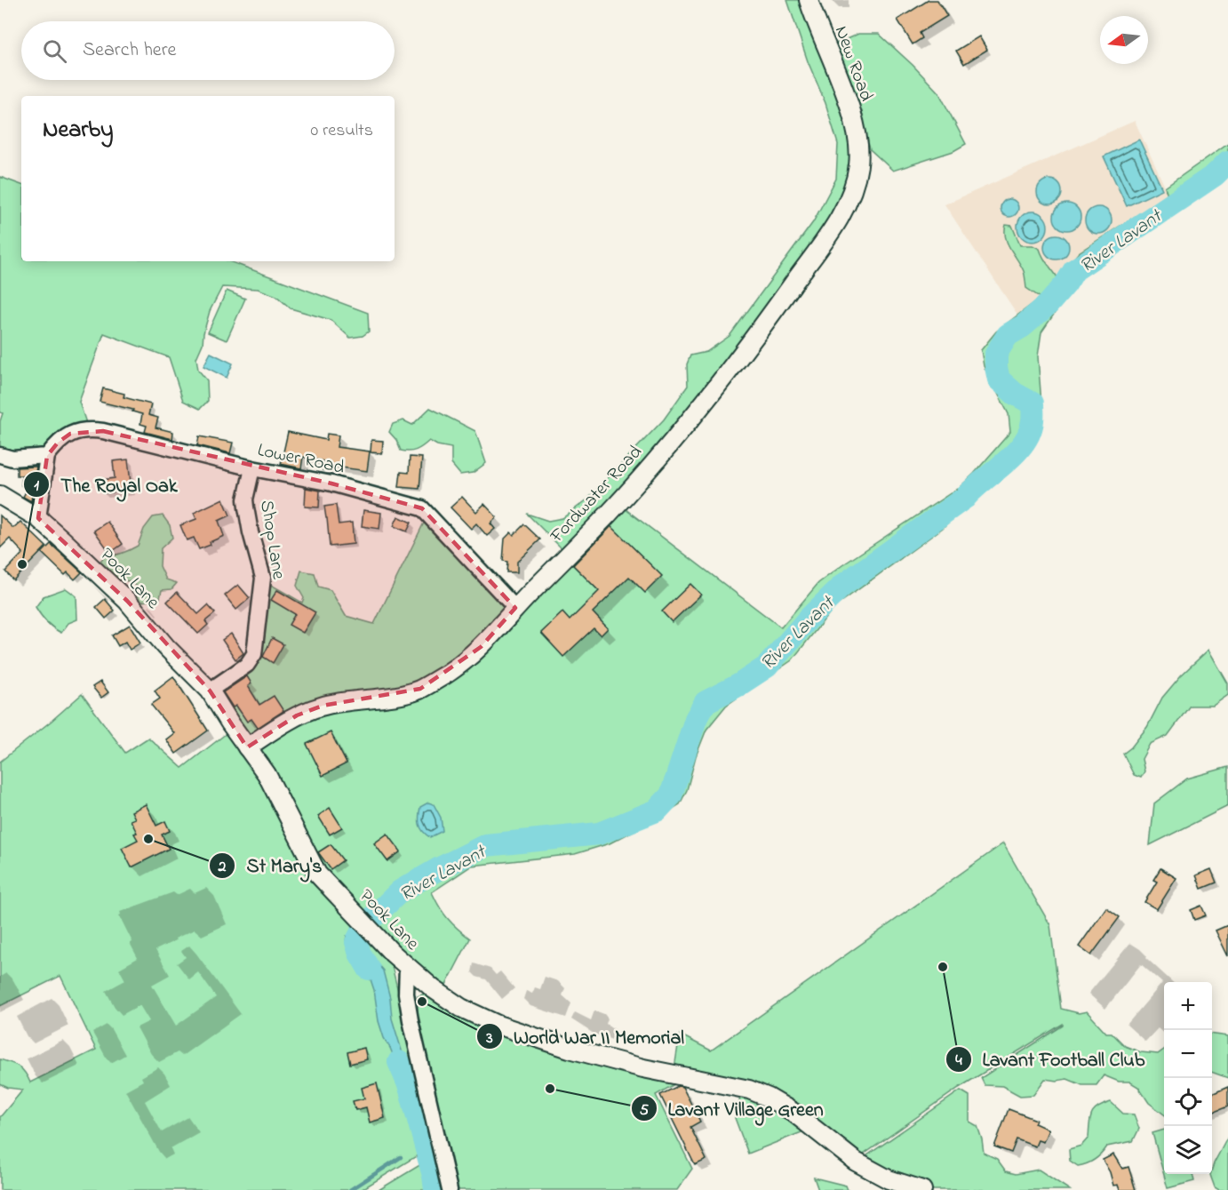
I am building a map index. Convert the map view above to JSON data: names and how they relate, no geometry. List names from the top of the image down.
{
  "streets": {
    "street": [
      "New Road",
      "Lower Road",
      "Fordwater Road",
      "Shop Lane",
      "Pook Lane"
    ]
  },
  "crossings": [
    ["New Road", "Fordwater Road"],
    ["Lower Road", "Fordwater Road"],
    ["Lower Road", "Shop Lane"],
    ["Fordwater Road", "Pook Lane"],
    ["Shop Lane", "Pook Lane"]
  ],
  "water": ["River Lavant"],
  "places": [
    "The Royal Oak",
    "St Mary's",
    "Lavant Football Club",
    "World War II Memorial",
    "Lavant Village Green"
  ],
  "north": "left",
  "page": {
    "search": "Search here",
    "heading": ["Nearby", "0 results"],
    "map_buttons": ["+", "−"]
  }
}
